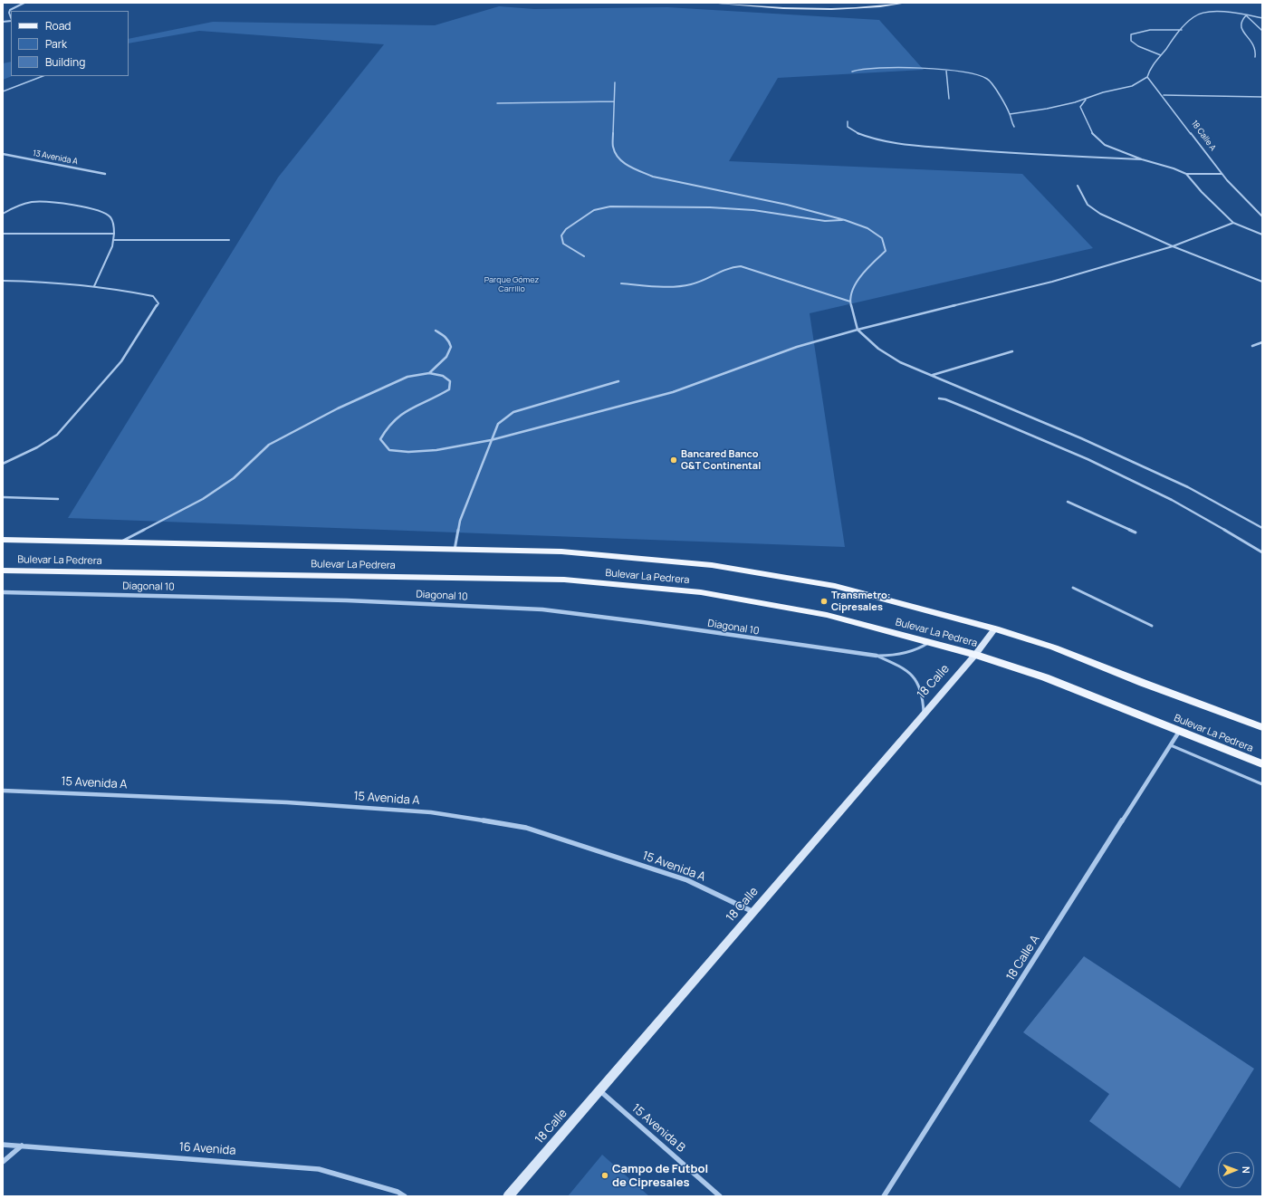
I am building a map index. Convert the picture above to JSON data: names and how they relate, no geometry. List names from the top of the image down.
{
  "streets": {
    "main road": ["Bulevar La Pedrera"],
    "street": [
      "18 Calle A",
      "13 Avenida A",
      "Diagonal 10",
      "18 Calle",
      "15 Avenida A",
      "15 Avenida B",
      "16 Avenida"
    ]
  },
  "crossings": [
    ["18 Calle A", "Bulevar La Pedrera"],
    ["Bulevar La Pedrera", "18 Calle"],
    ["18 Calle", "15 Avenida A"],
    ["18 Calle", "15 Avenida B"]
  ],
  "parks": ["Parque Gómez Carrillo"],
  "places": ["Bancared Banco G&T Continental", "Transmetro: Cipresales", "Campo de Futbol de Cipresales"],
  "legend": ["Road", "Park", "Building"],
  "north": "right"
}
